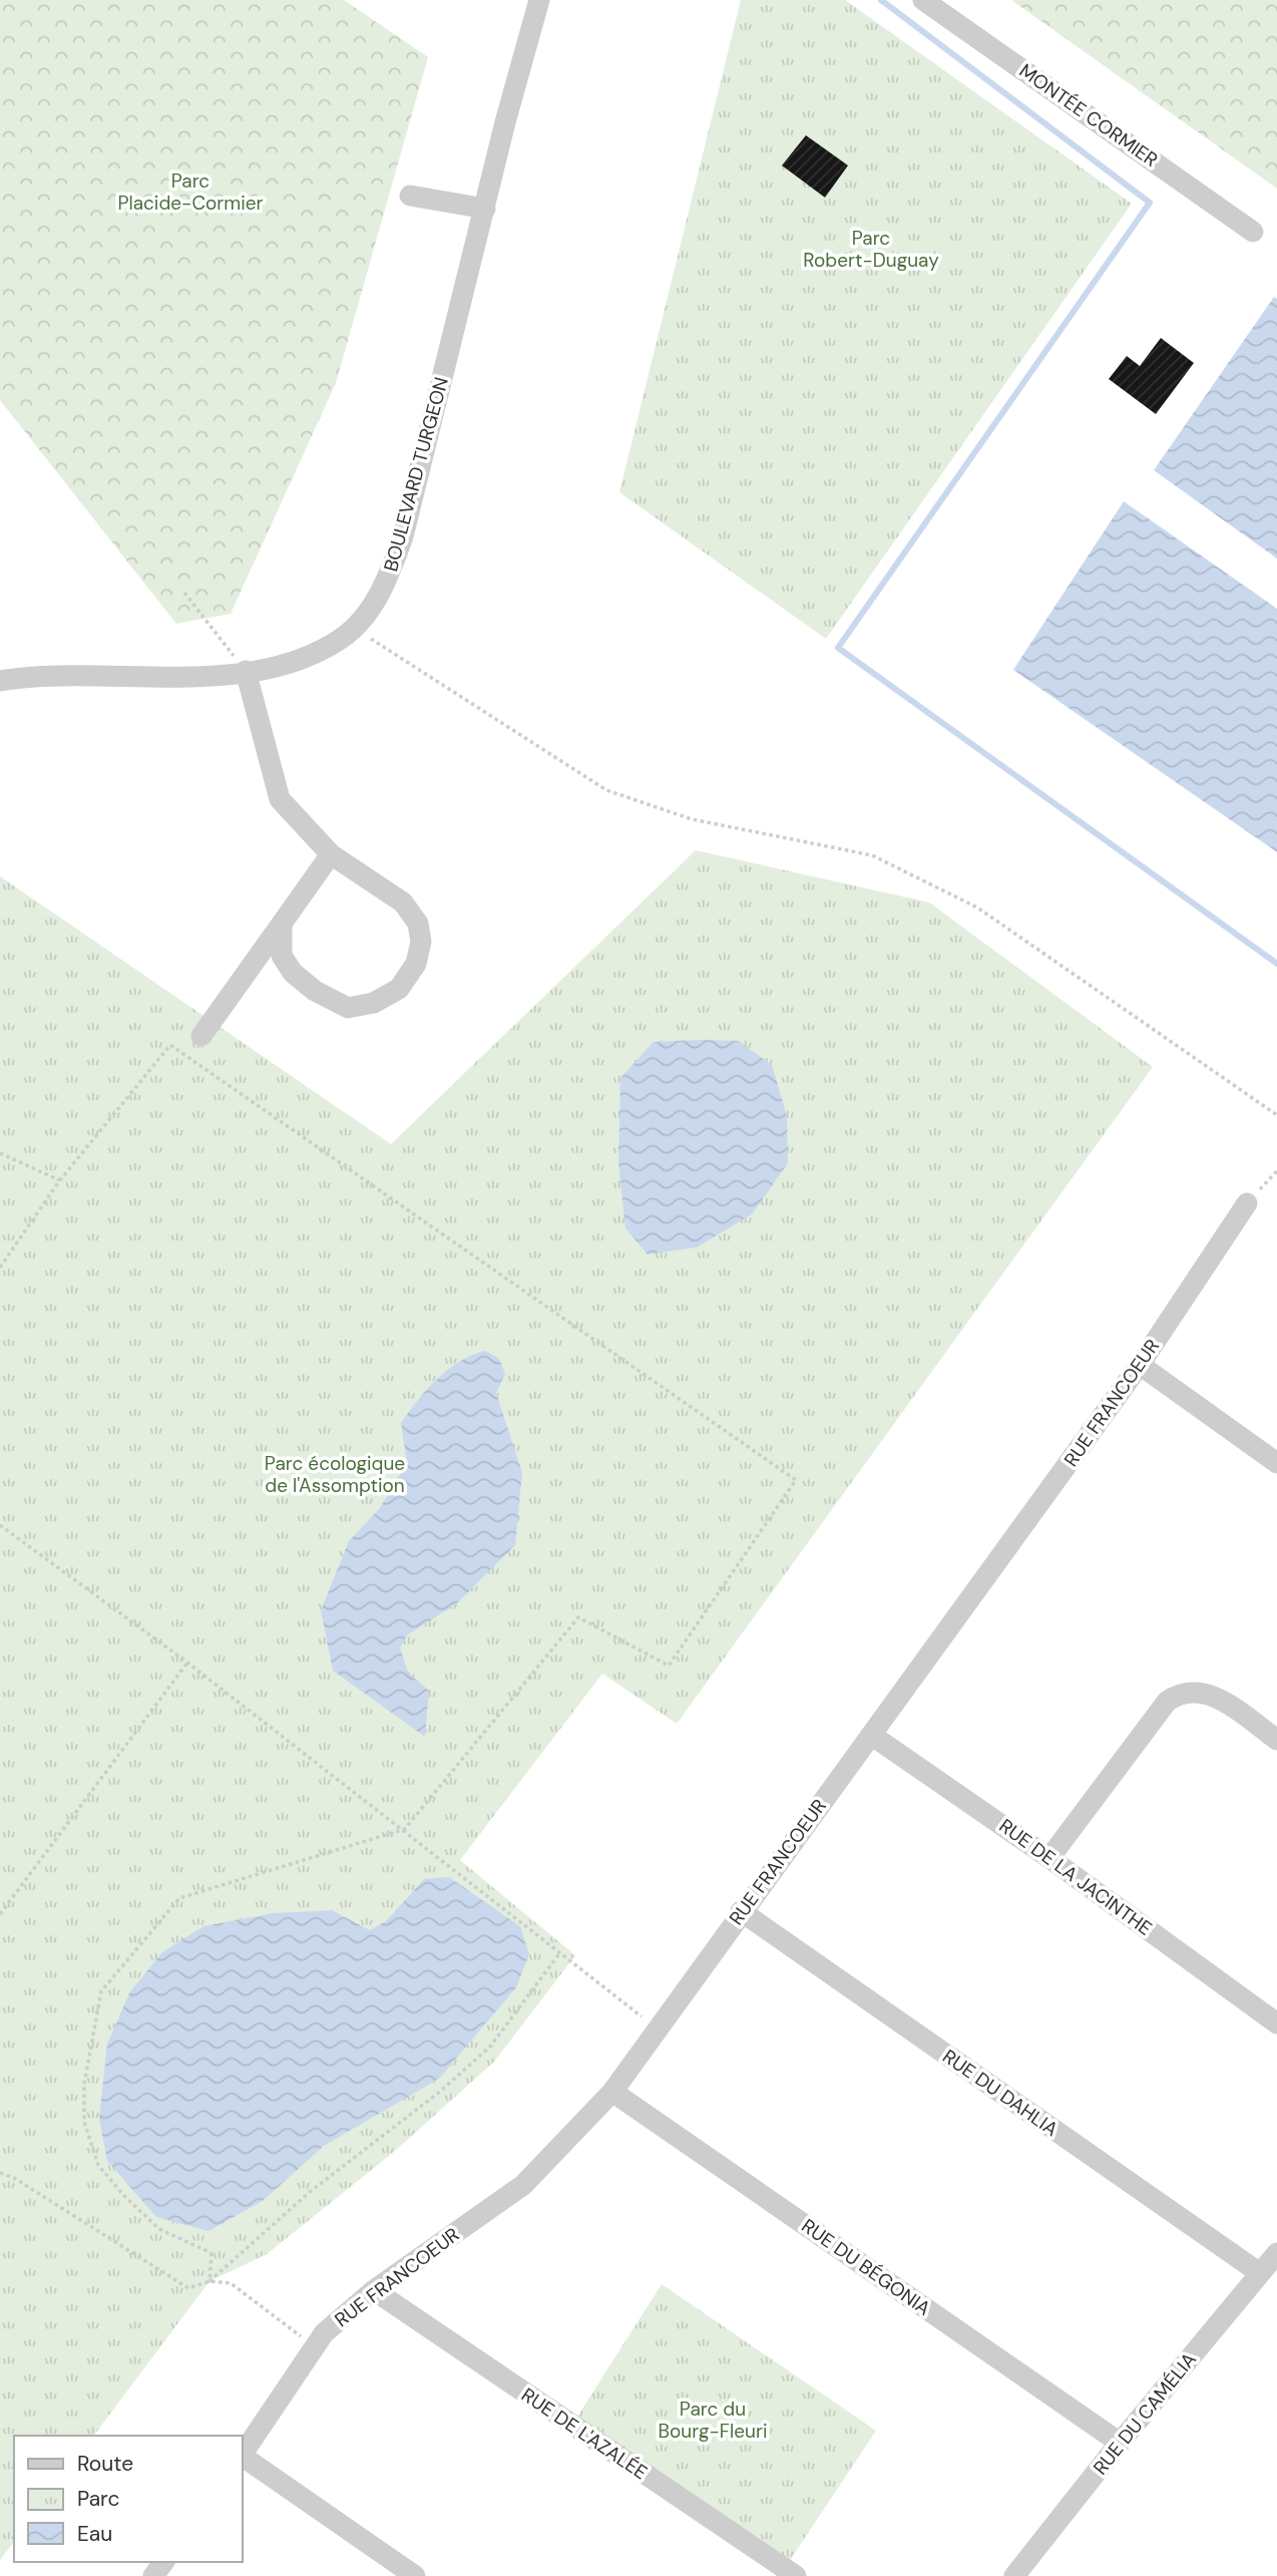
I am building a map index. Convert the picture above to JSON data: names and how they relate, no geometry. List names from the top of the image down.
{
  "streets": {
    "street": [
      "MONTÉE CORMIER",
      "BOULEVARD TURGEON",
      "RUE FRANCOEUR",
      "RUE DE LA JACINTHE",
      "RUE DU DAHLIA",
      "RUE DU BÉGONIA",
      "RUE DU CAMÉLIA",
      "RUE DE L'AZALÉE"
    ]
  },
  "crossings": [
    ["RUE FRANCOEUR", "RUE DE LA JACINTHE"],
    ["RUE FRANCOEUR", "RUE DU DAHLIA"],
    ["RUE FRANCOEUR", "RUE DU BÉGONIA"],
    ["RUE FRANCOEUR", "RUE DE L'AZALÉE"],
    ["RUE DU DAHLIA", "RUE DU CAMÉLIA"],
    ["RUE DU BÉGONIA", "RUE DU CAMÉLIA"]
  ],
  "parks": [
    "Parc Placide-Cormier",
    "Parc Robert-Duguay",
    "Parc écologique de l'Assomption",
    "Parc du Bourg-Fleuri"
  ],
  "legend": ["Route", "Parc", "Eau"]
}
